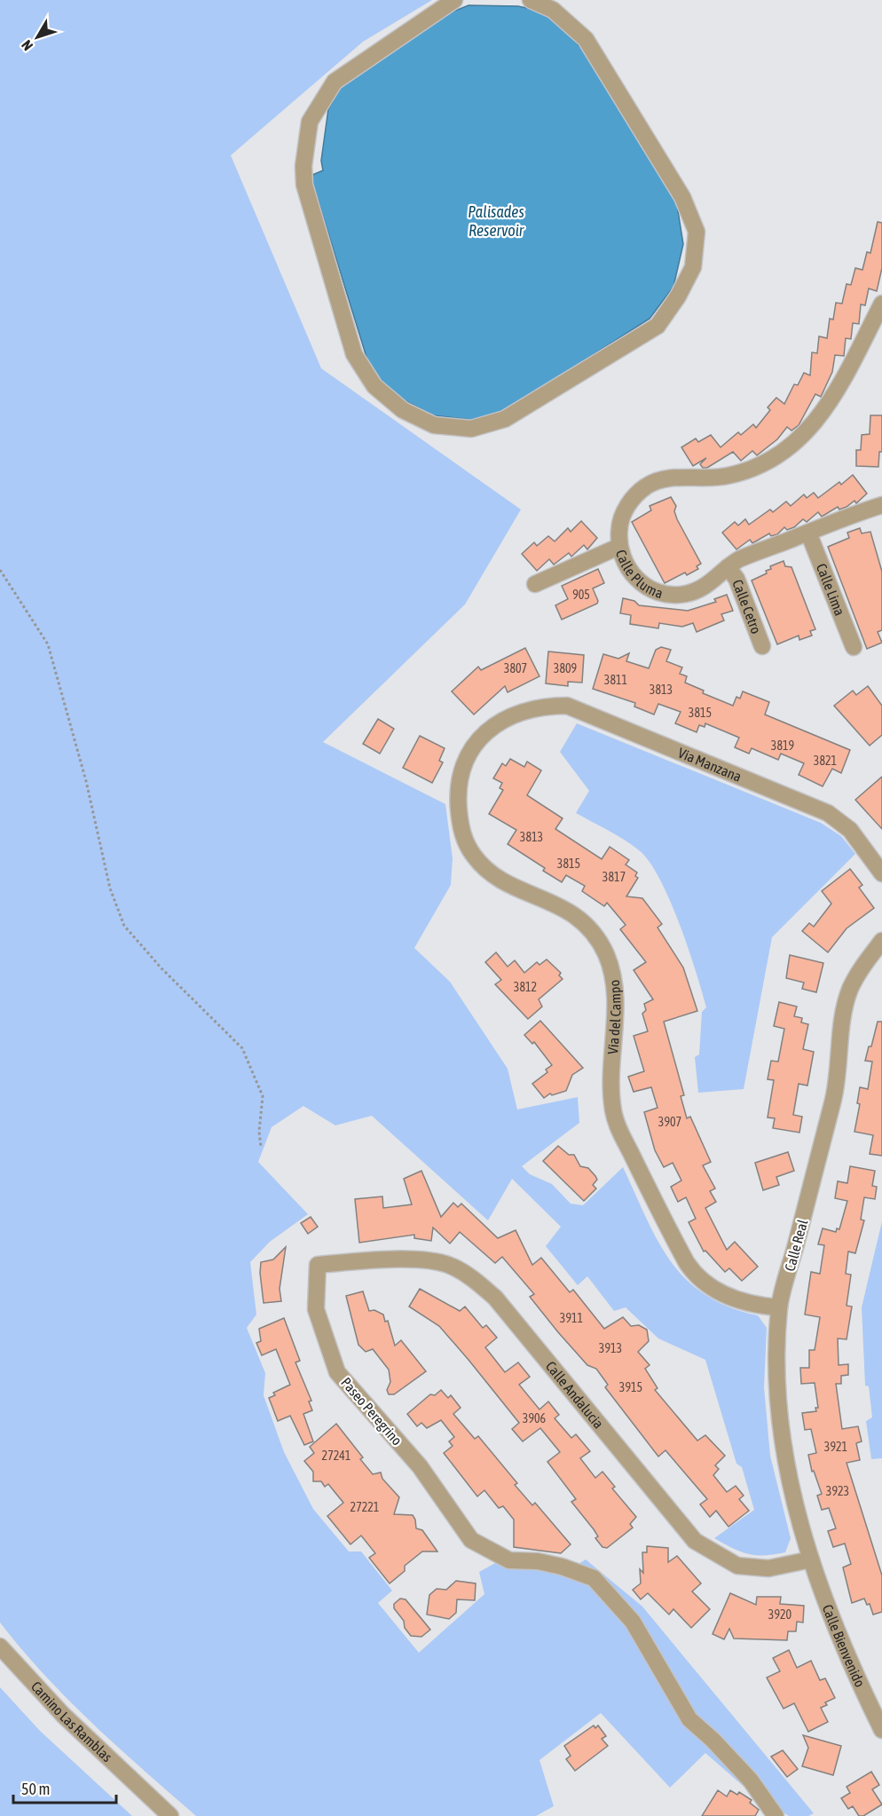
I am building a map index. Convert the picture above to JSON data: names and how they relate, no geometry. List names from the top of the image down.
{
  "streets": {
    "street": [
      "Calle Pluma",
      "Calle Lima",
      "Calle Cetro",
      "Via Manzana",
      "Via del Campo",
      "Calle Real",
      "Calle Andalucia",
      "Paseo Peregrino",
      "Calle Bienvenido",
      "Camino Las Ramblas"
    ]
  },
  "crossings": [
    ["Calle Pluma", "Calle Lima"],
    ["Calle Pluma", "Calle Cetro"],
    ["Via Manzana", "Via del Campo"],
    ["Via del Campo", "Calle Real"],
    ["Calle Real", "Calle Andalucia"],
    ["Calle Real", "Calle Bienvenido"],
    ["Calle Andalucia", "Paseo Peregrino"],
    ["Calle Andalucia", "Calle Bienvenido"]
  ],
  "water": ["Palisades Reservoir"],
  "house_numbers": [
    "905",
    "3807",
    "3809",
    "3811",
    "3813",
    "3815",
    "3819",
    "3821",
    "3813",
    "3815",
    "3817",
    "3812",
    "3907",
    "3911",
    "3913",
    "3915",
    "3906",
    "3921",
    "27241",
    "3923",
    "27221",
    "3920"
  ],
  "scale_bar": "50 m",
  "north": "bottom left"
}
